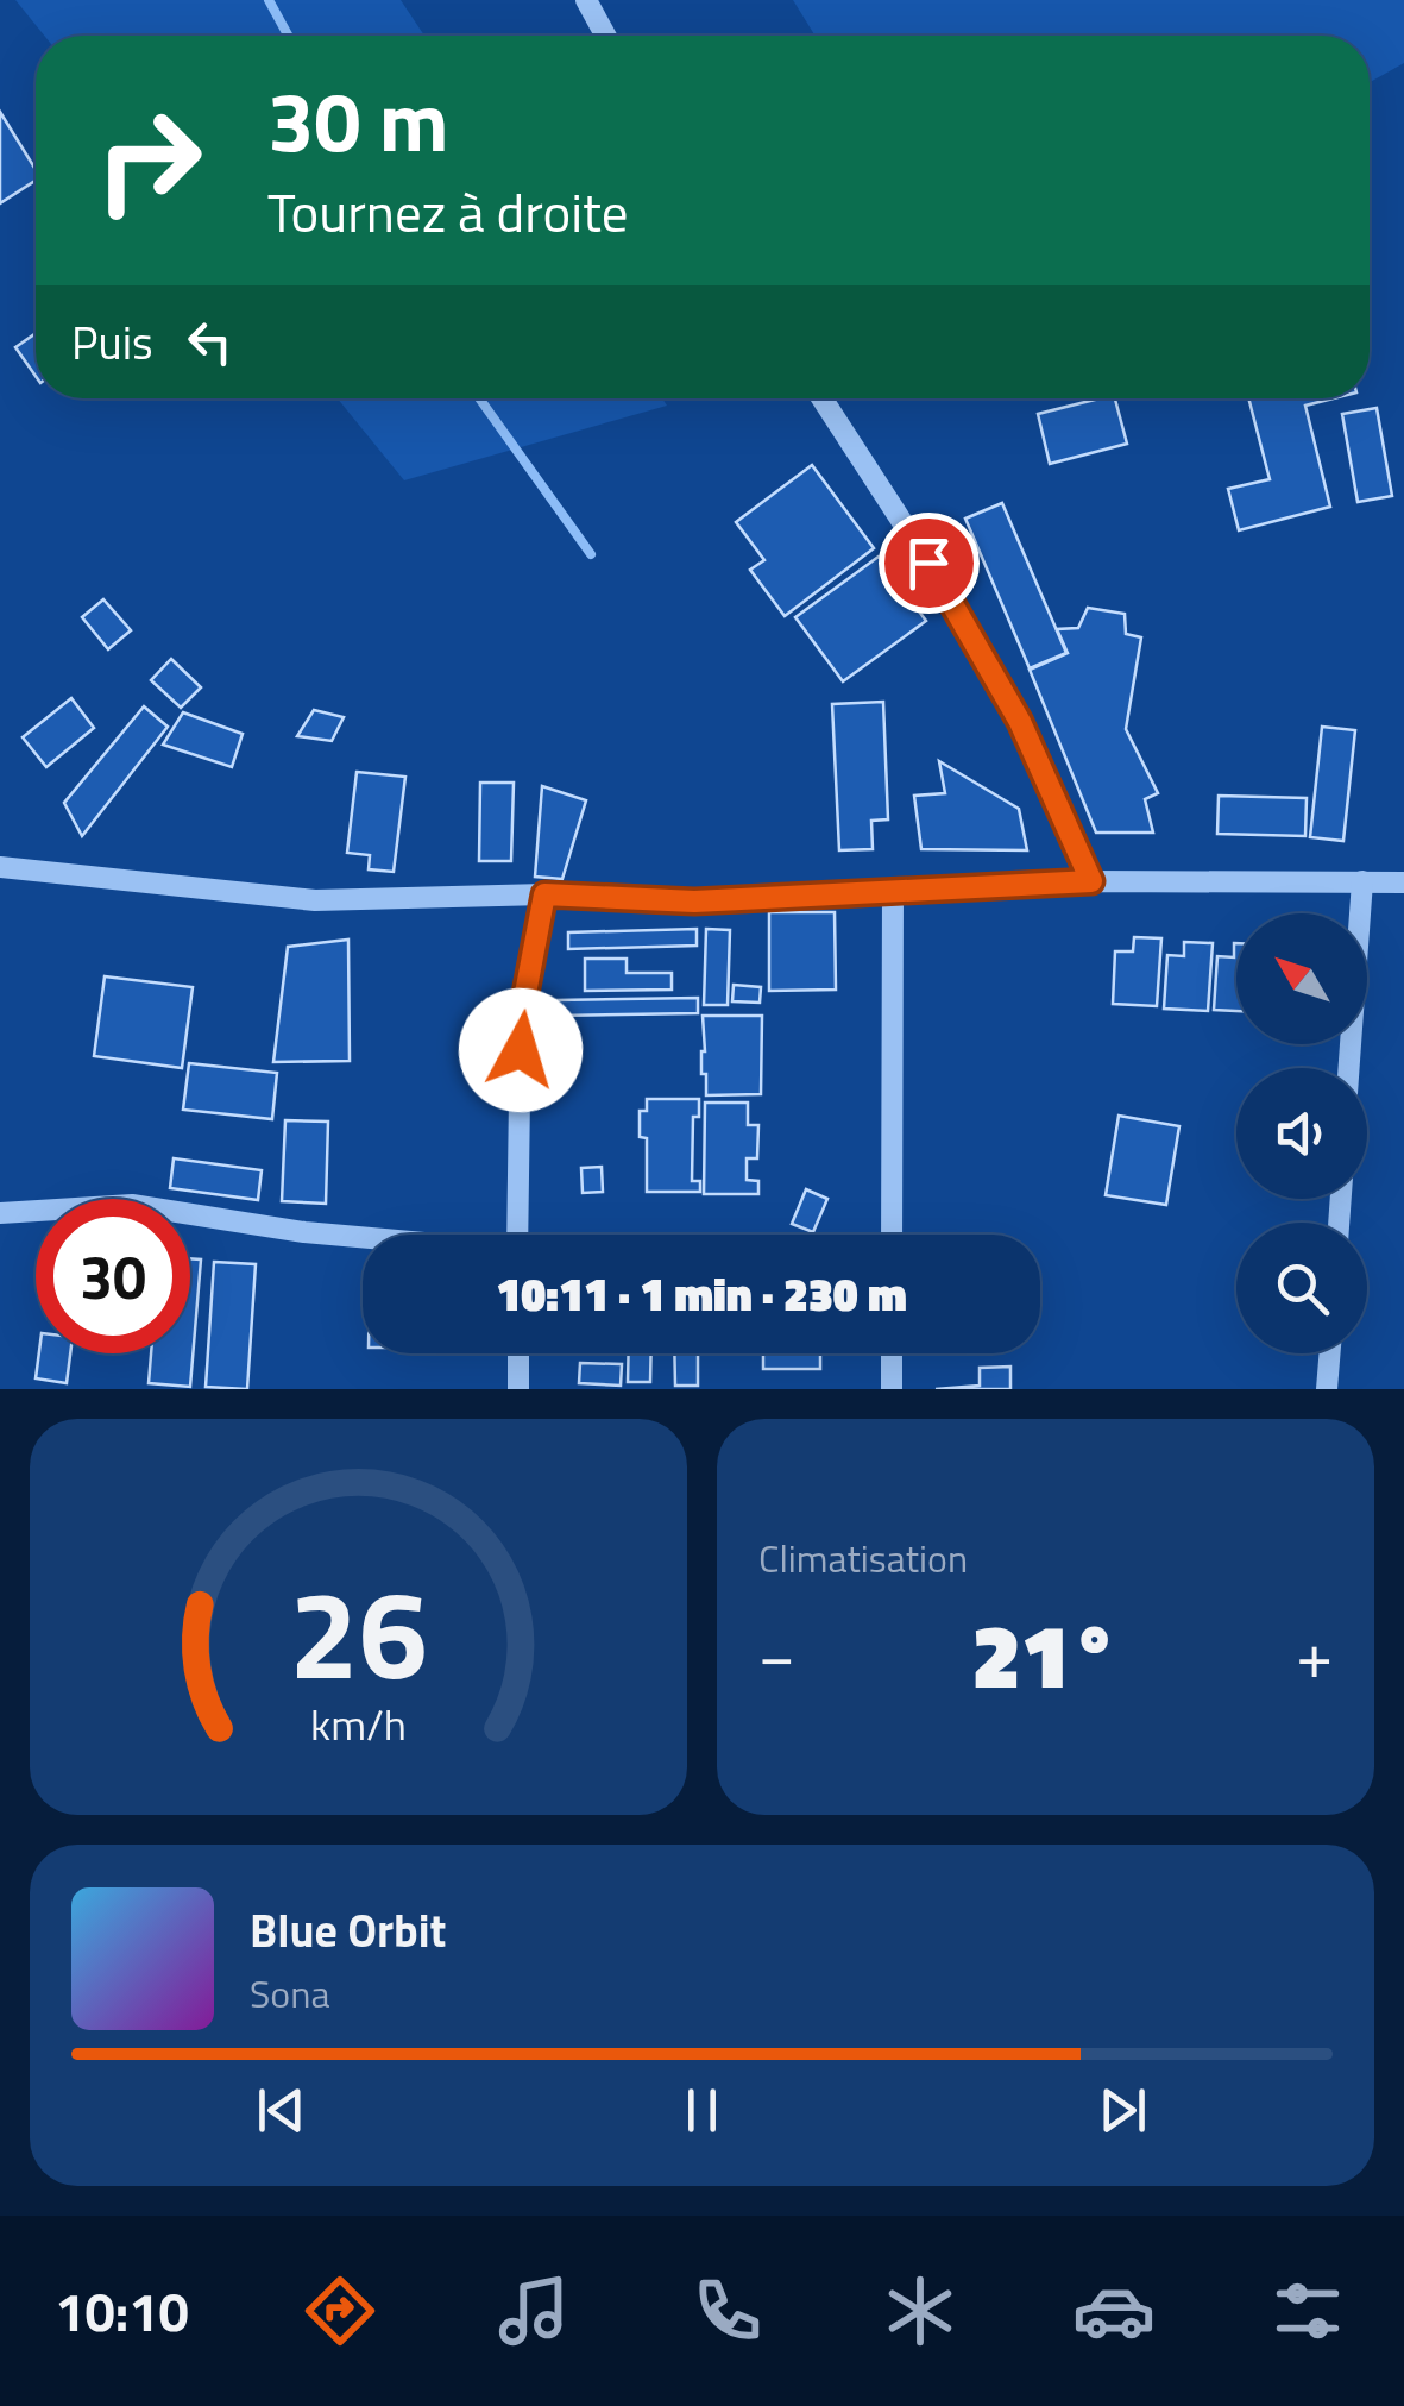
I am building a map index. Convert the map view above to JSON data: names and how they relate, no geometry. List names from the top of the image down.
{
  "north": "top left",
  "page": {
    "turn": ["30 m", "Tournez à droite"],
    "then": "Puis",
    "limit": "30",
    "trip": "10:11 · 1 min · 230 m",
    "tile": "Climatisation",
    "heat": ["−", "21°", "+"],
    "song": ["Blue Orbit", "Sona"],
    "tabs": "10:10",
    "gauge": ["26", "km/h"]
  }
}
